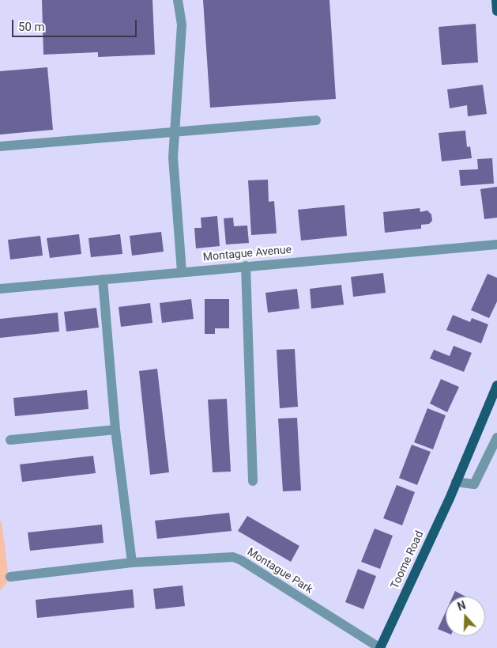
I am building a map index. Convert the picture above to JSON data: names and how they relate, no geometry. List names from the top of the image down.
{
  "streets": {
    "main road": ["Toome Road"],
    "street": ["Montague Avenue", "Montague Park"]
  },
  "crossings": [
    ["Toome Road", "Montague Park"]
  ],
  "scale_bar": "50 m",
  "north": "top"
}
